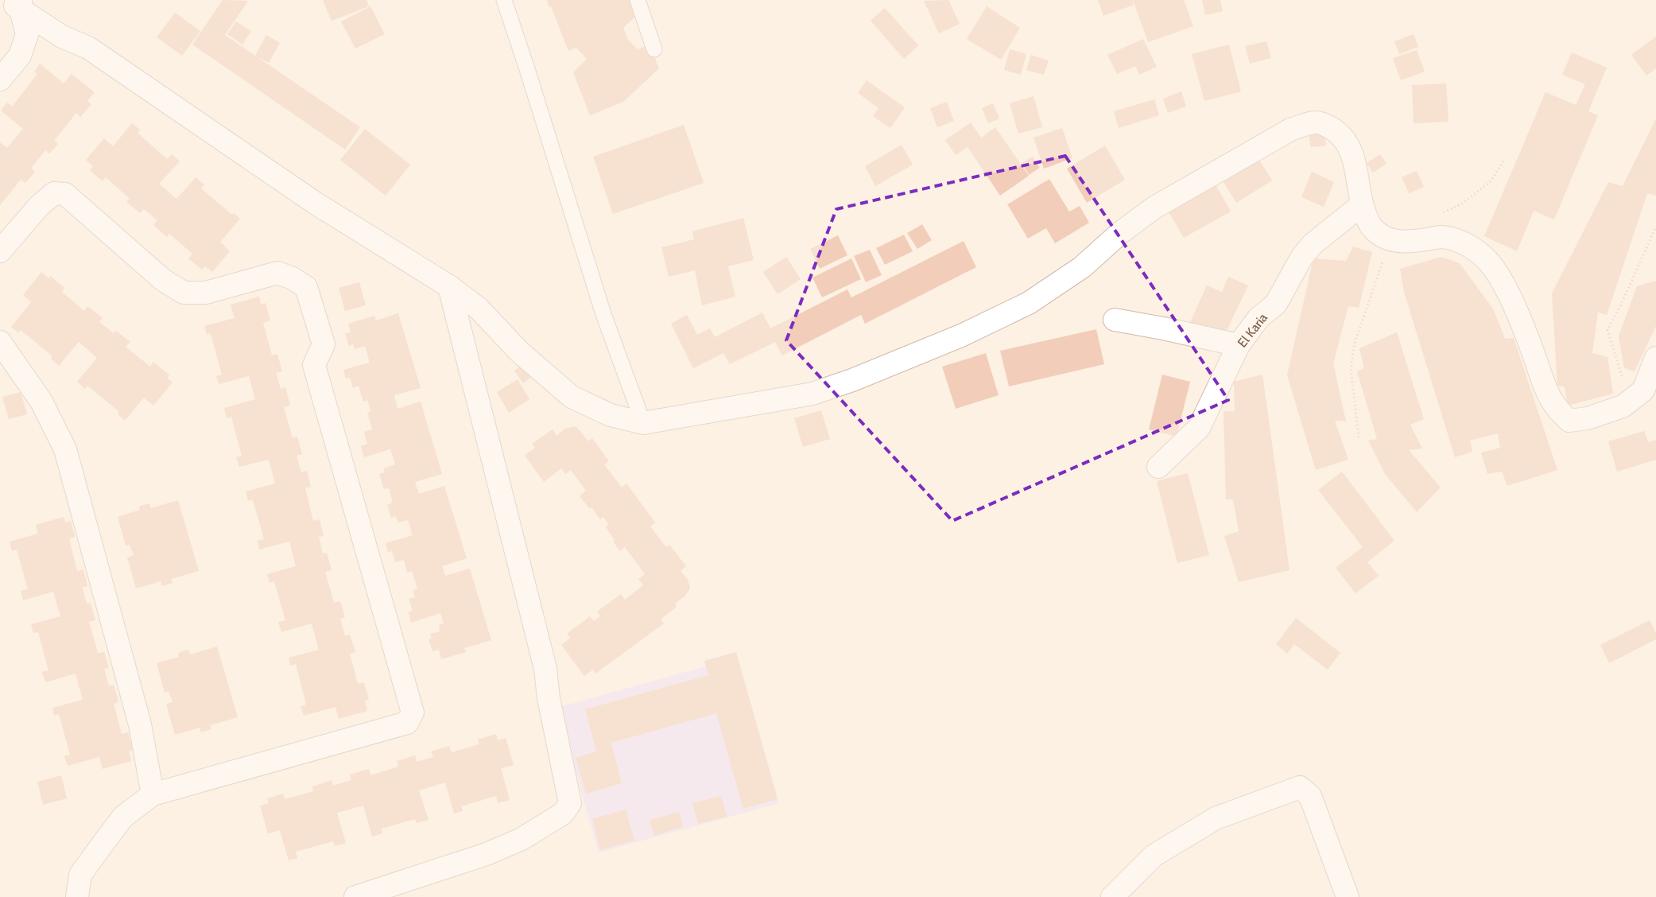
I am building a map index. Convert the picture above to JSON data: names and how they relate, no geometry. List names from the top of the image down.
{
  "streets": {
    "street": ["El Karia"]
  }
}
